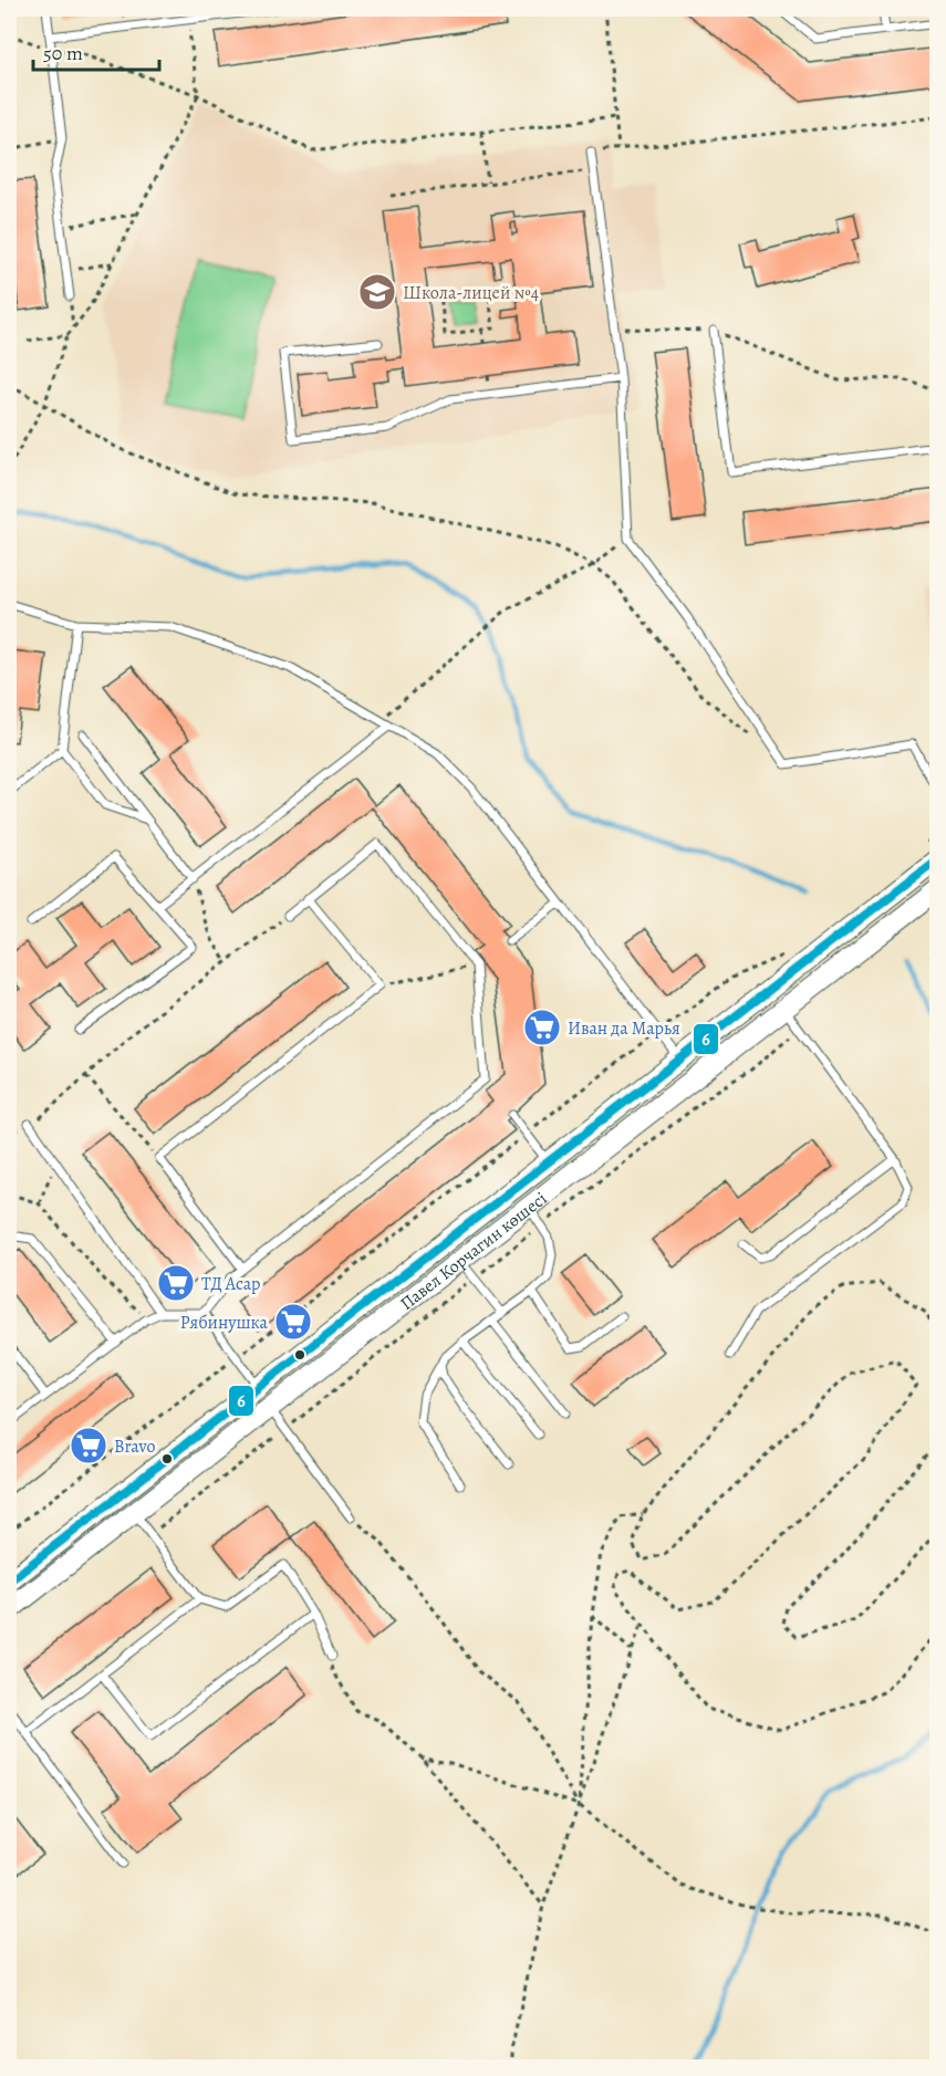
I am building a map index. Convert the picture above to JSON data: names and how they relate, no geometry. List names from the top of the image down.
{
  "streets": {
    "street": ["Павел Корчагин көшесі"]
  },
  "places": {
    "school or university": ["Школа-лицей №4"],
    "supermarket": [
      "Иван да Марья",
      "ТД Асар",
      "Рябинушка",
      "Bravo"
    ]
  },
  "lines": ["transit line 6"],
  "scale_bar": "50 m"
}
